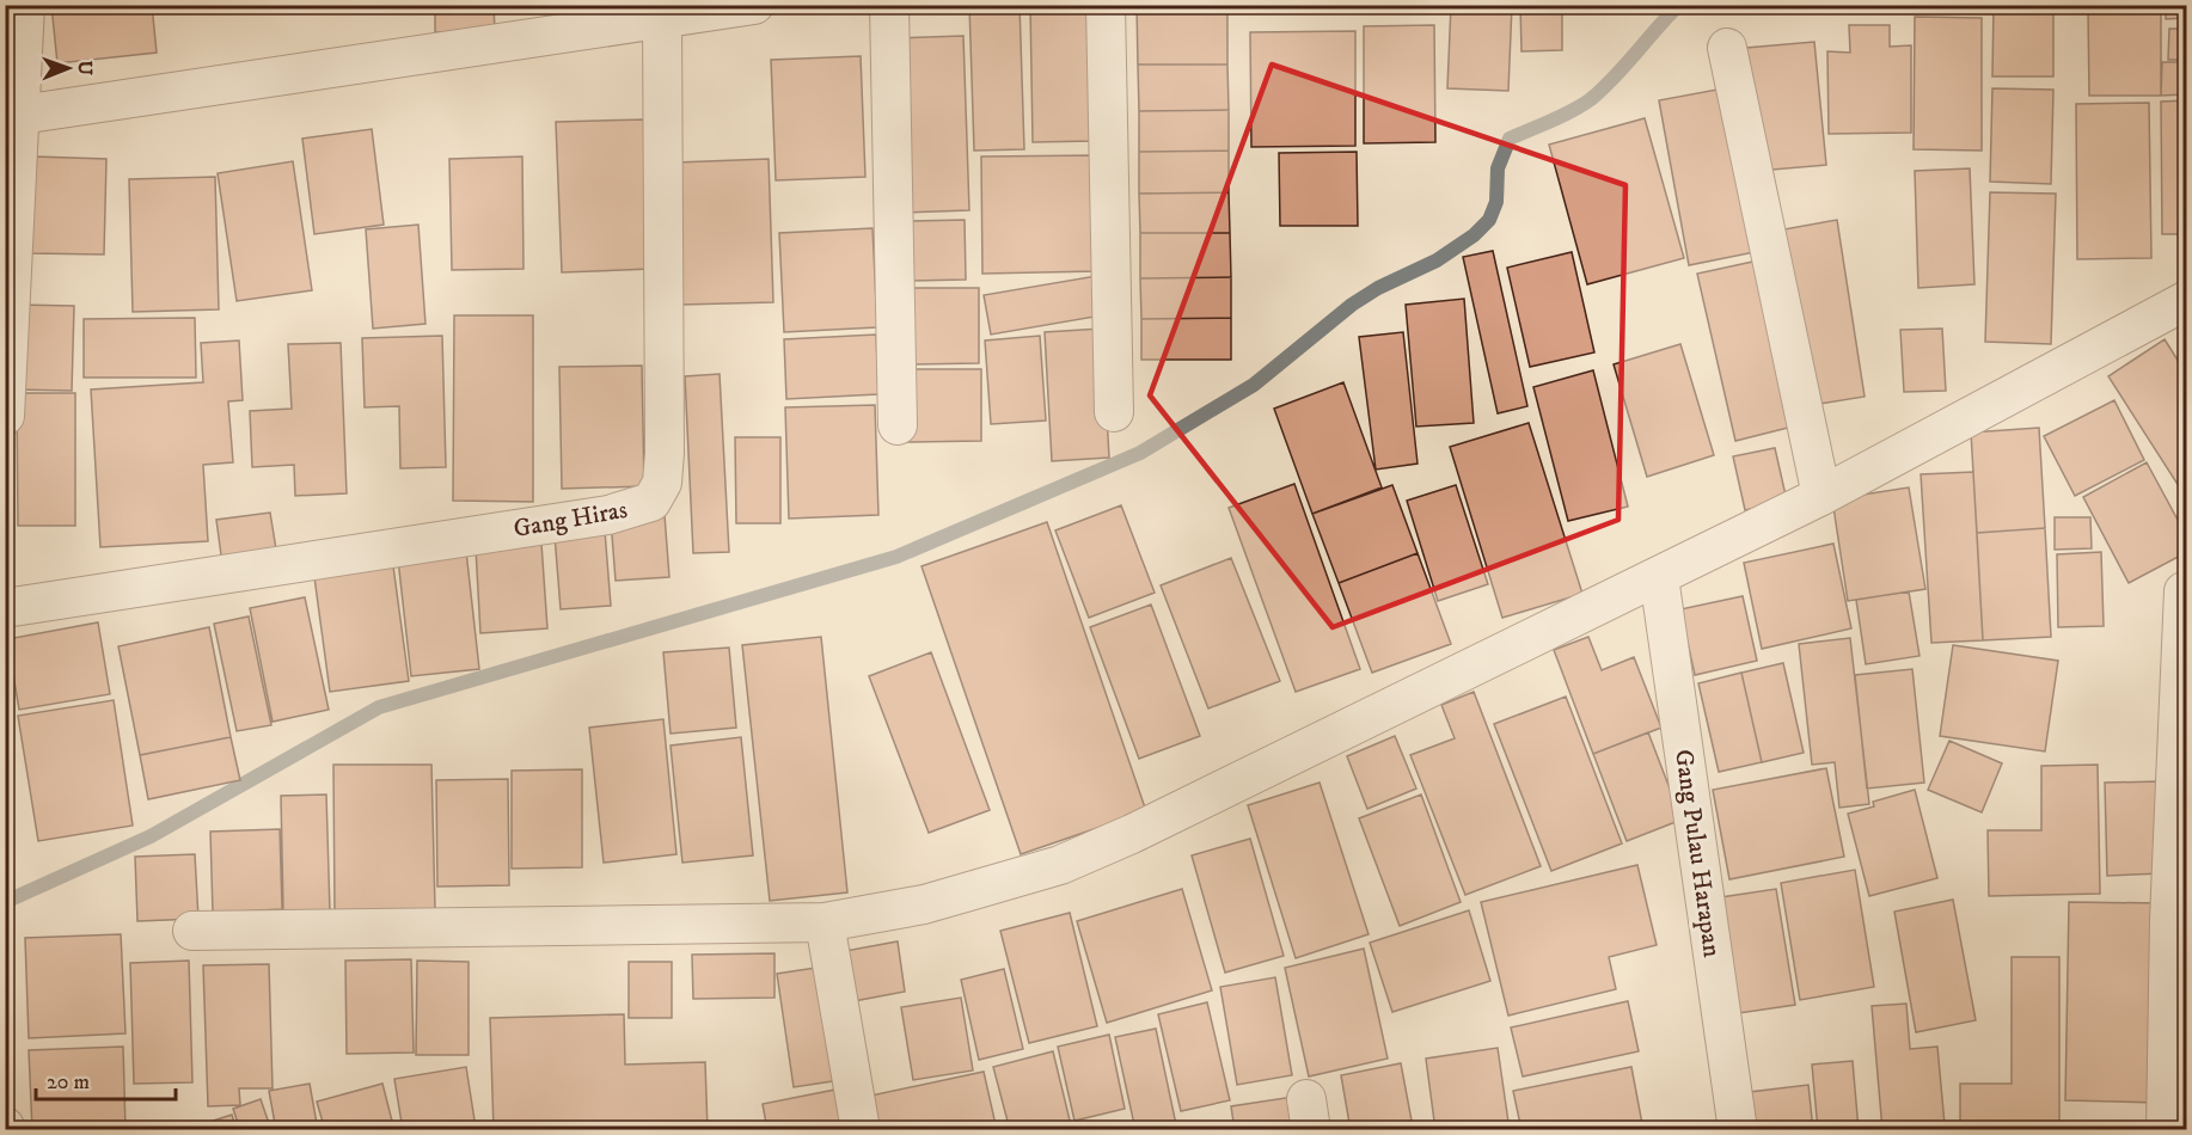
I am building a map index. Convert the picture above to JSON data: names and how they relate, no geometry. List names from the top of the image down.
{
  "streets": {
    "street": ["Gang Hiras", "Gang Pulau Harapan"]
  },
  "scale_bar": "20 m",
  "north": "right"
}
